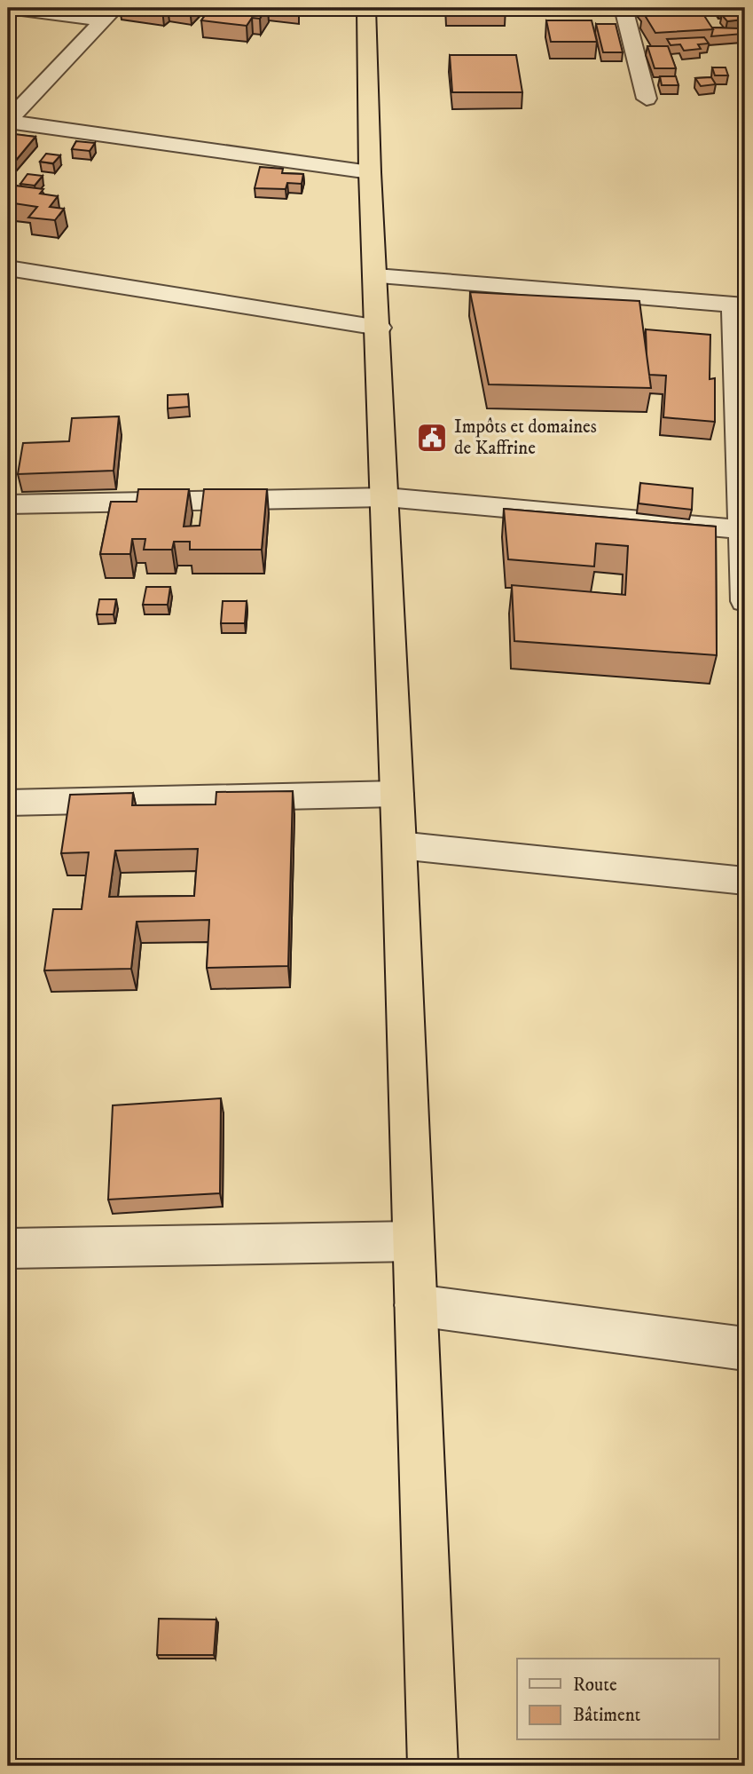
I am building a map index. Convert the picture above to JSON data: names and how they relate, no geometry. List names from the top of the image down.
{
  "places": {
    "public building": ["Impôts et domaines de Kaffrine"]
  },
  "legend": ["Route", "Bâtiment"]
}
